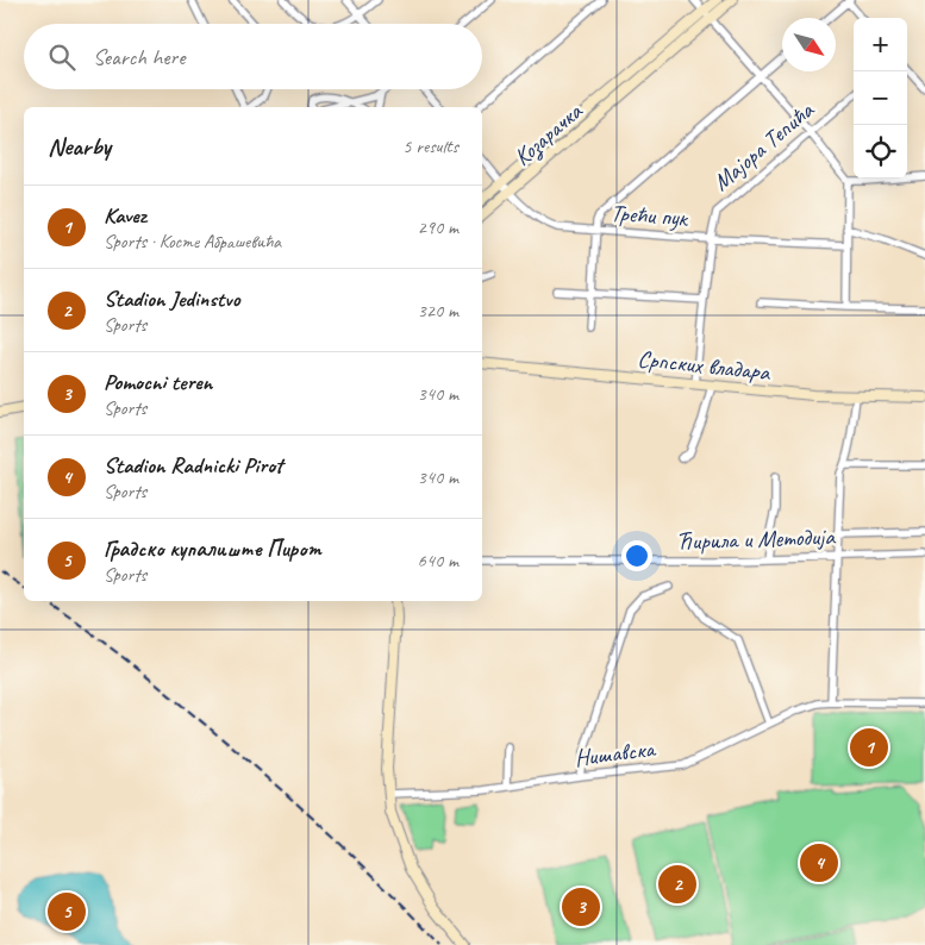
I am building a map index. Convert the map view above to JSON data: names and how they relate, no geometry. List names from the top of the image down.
{
  "streets": {
    "street": [
      "Козарачка",
      "Мајора Тепића",
      "Трећи пук",
      "Српских владара",
      "Ћирила и Методија",
      "Нишавска"
    ]
  },
  "crossings": [
    ["Козарачка", "Трећи пук"],
    ["Мајора Тепића", "Трећи пук"],
    ["Мајора Тепића", "Српских владара"]
  ],
  "north": "bottom right",
  "page": {
    "map_buttons": ["+", "−"],
    "search": "Search here",
    "heading": ["Nearby", "5 results"],
    "list": [
      {
        "mark": "1",
        "name": "Kavez",
        "note": "Sports · Косте Абрашевића",
        "value": "290 m"
      },
      {
        "mark": "2",
        "name": "Stadion Jedinstvo",
        "note": "Sports",
        "value": "320 m"
      },
      {
        "mark": "3",
        "name": "Pomocni teren",
        "note": "Sports",
        "value": "340 m"
      },
      {
        "mark": "4",
        "name": "Stadion Radnicki Pirot",
        "note": "Sports",
        "value": "340 m"
      },
      {
        "mark": "5",
        "name": "Градско купалиште Пирот",
        "note": "Sports",
        "value": "640 m"
      }
    ],
    "pins": [
      "1",
      "4",
      "2",
      "3",
      "5"
    ]
  }
}
